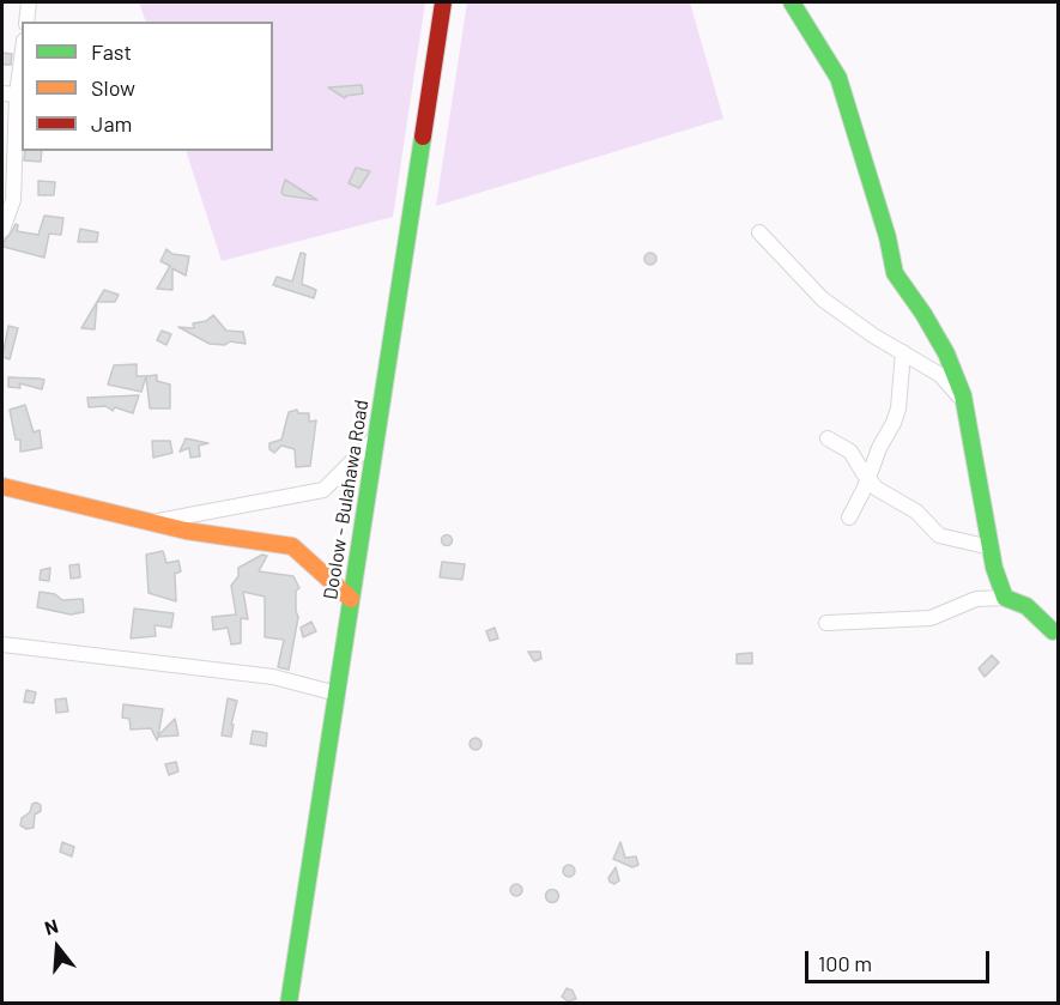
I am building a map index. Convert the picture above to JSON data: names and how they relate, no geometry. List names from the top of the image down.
{
  "streets": {
    "street": ["Doolow - Bulahawa Road"]
  },
  "legend": ["Fast", "Slow", "Jam"],
  "scale_bar": "100 m",
  "north": "top"
}
